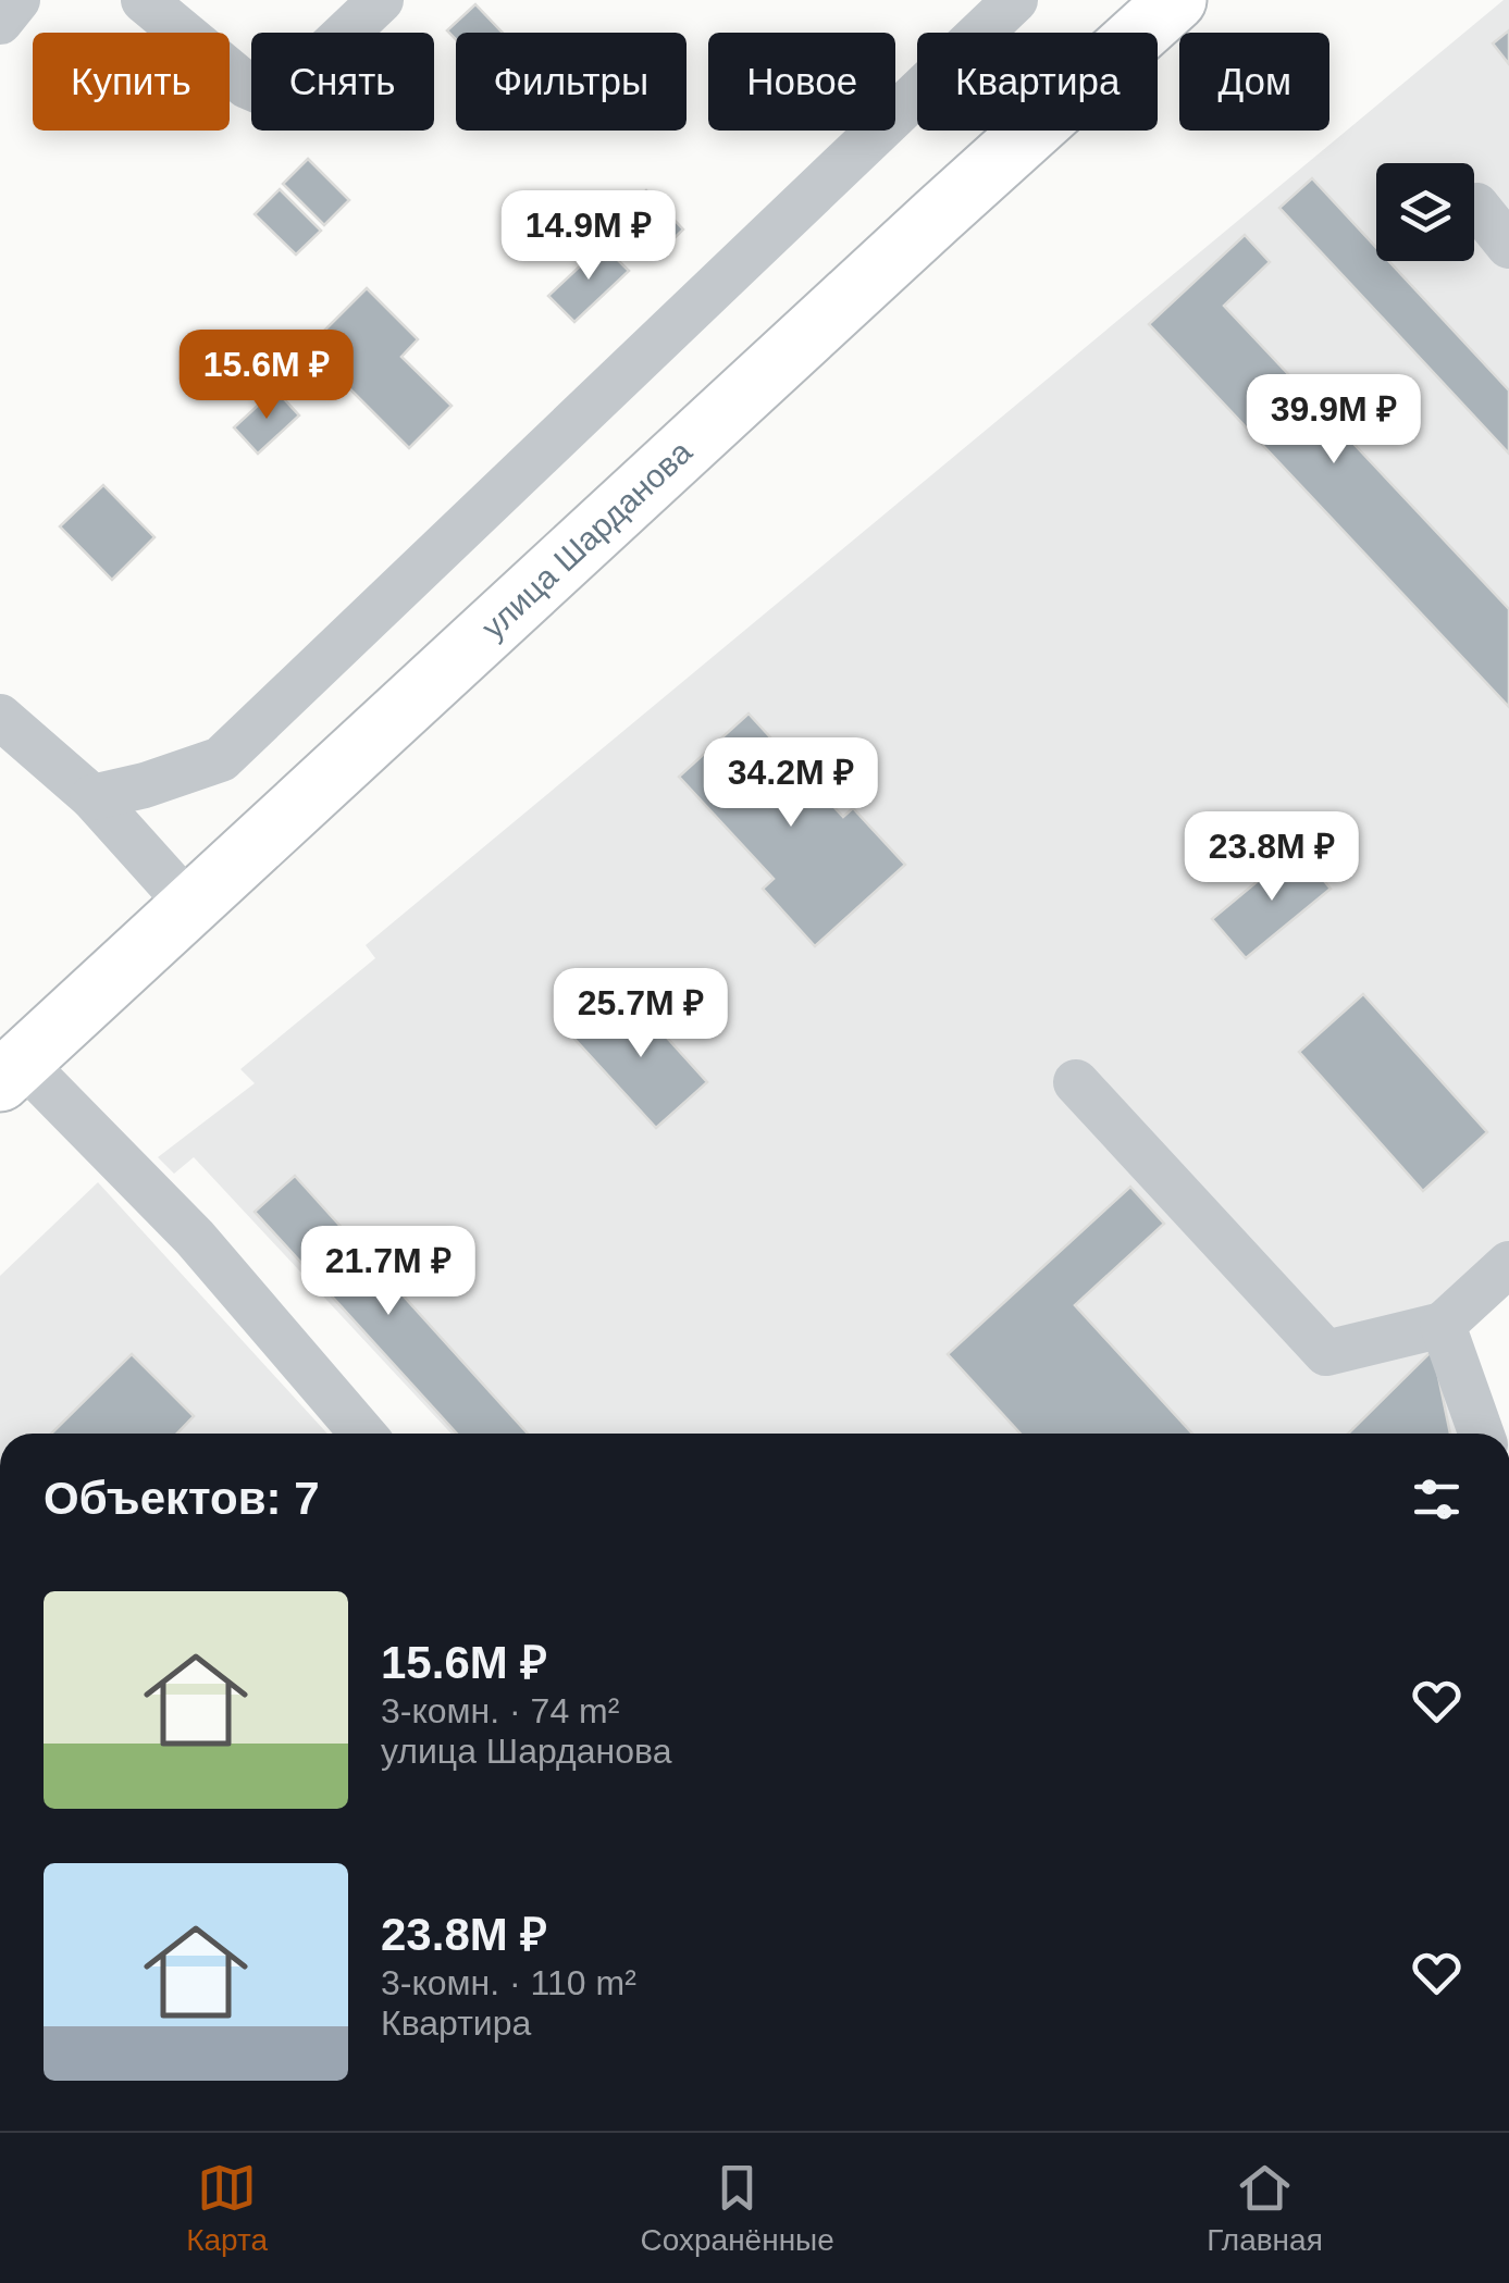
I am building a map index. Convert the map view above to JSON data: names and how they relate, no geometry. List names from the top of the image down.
{
  "streets": {
    "main road": ["улица Шарданова"]
  },
  "page": {
    "chip": [
      "Купить",
      "Снять",
      "Фильтры",
      "Новое",
      "Квартира",
      "Дом"
    ],
    "price": [
      "14.9M ₽",
      "15.6M ₽",
      "39.9M ₽",
      "34.2M ₽",
      "23.8M ₽",
      "25.7M ₽",
      "21.7M ₽"
    ],
    "heading": "Объектов: 7",
    "list": [
      {
        "name": "15.6M ₽",
        "note": "3-комн. · 74 m² · улица Шарданова"
      },
      {
        "name": "23.8M ₽",
        "note": "3-комн. · 110 m² · Квартира"
      }
    ],
    "tabs": ["Карта", "Сохранённые", "Главная"]
  }
}
